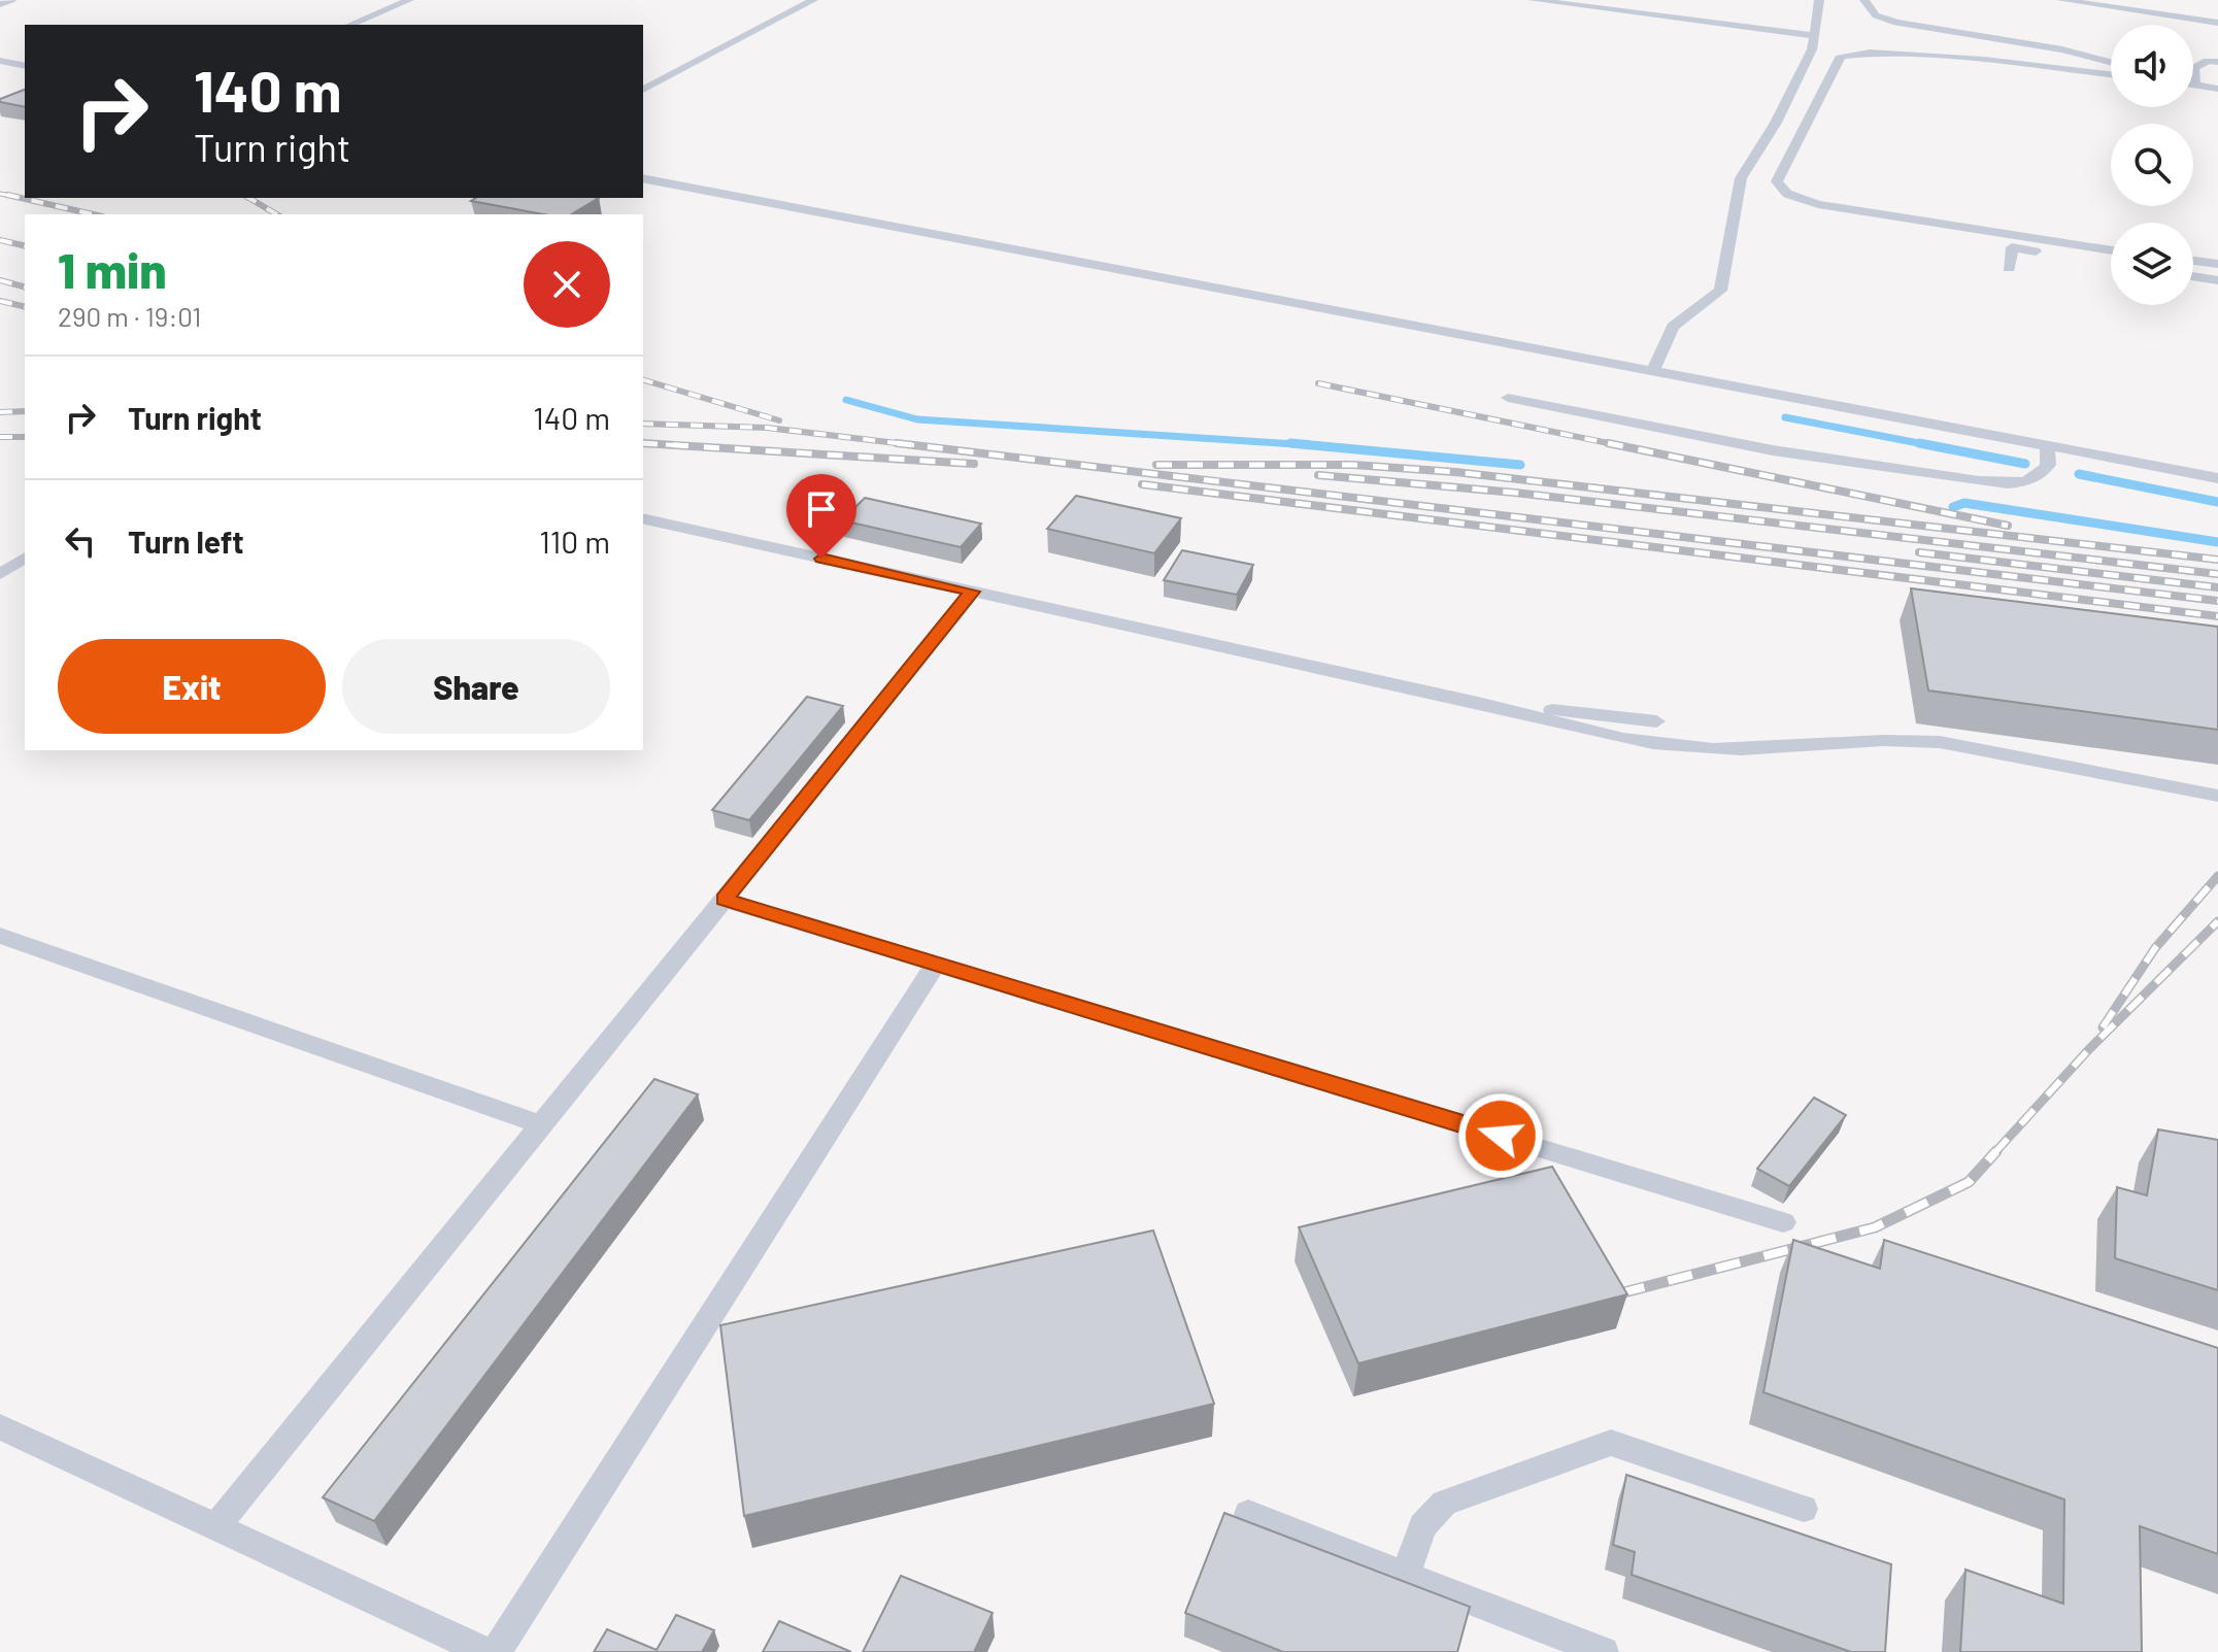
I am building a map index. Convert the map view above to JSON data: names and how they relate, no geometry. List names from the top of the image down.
{
  "page": {
    "turn": ["140 m", "Turn right"],
    "heading": ["1 min", "290 m · 19:01"],
    "list": [
      {
        "name": "Turn right",
        "value": "140 m"
      },
      {
        "name": "Turn left",
        "value": "110 m"
      }
    ],
    "buttons": ["Exit", "Share"]
  }
}
